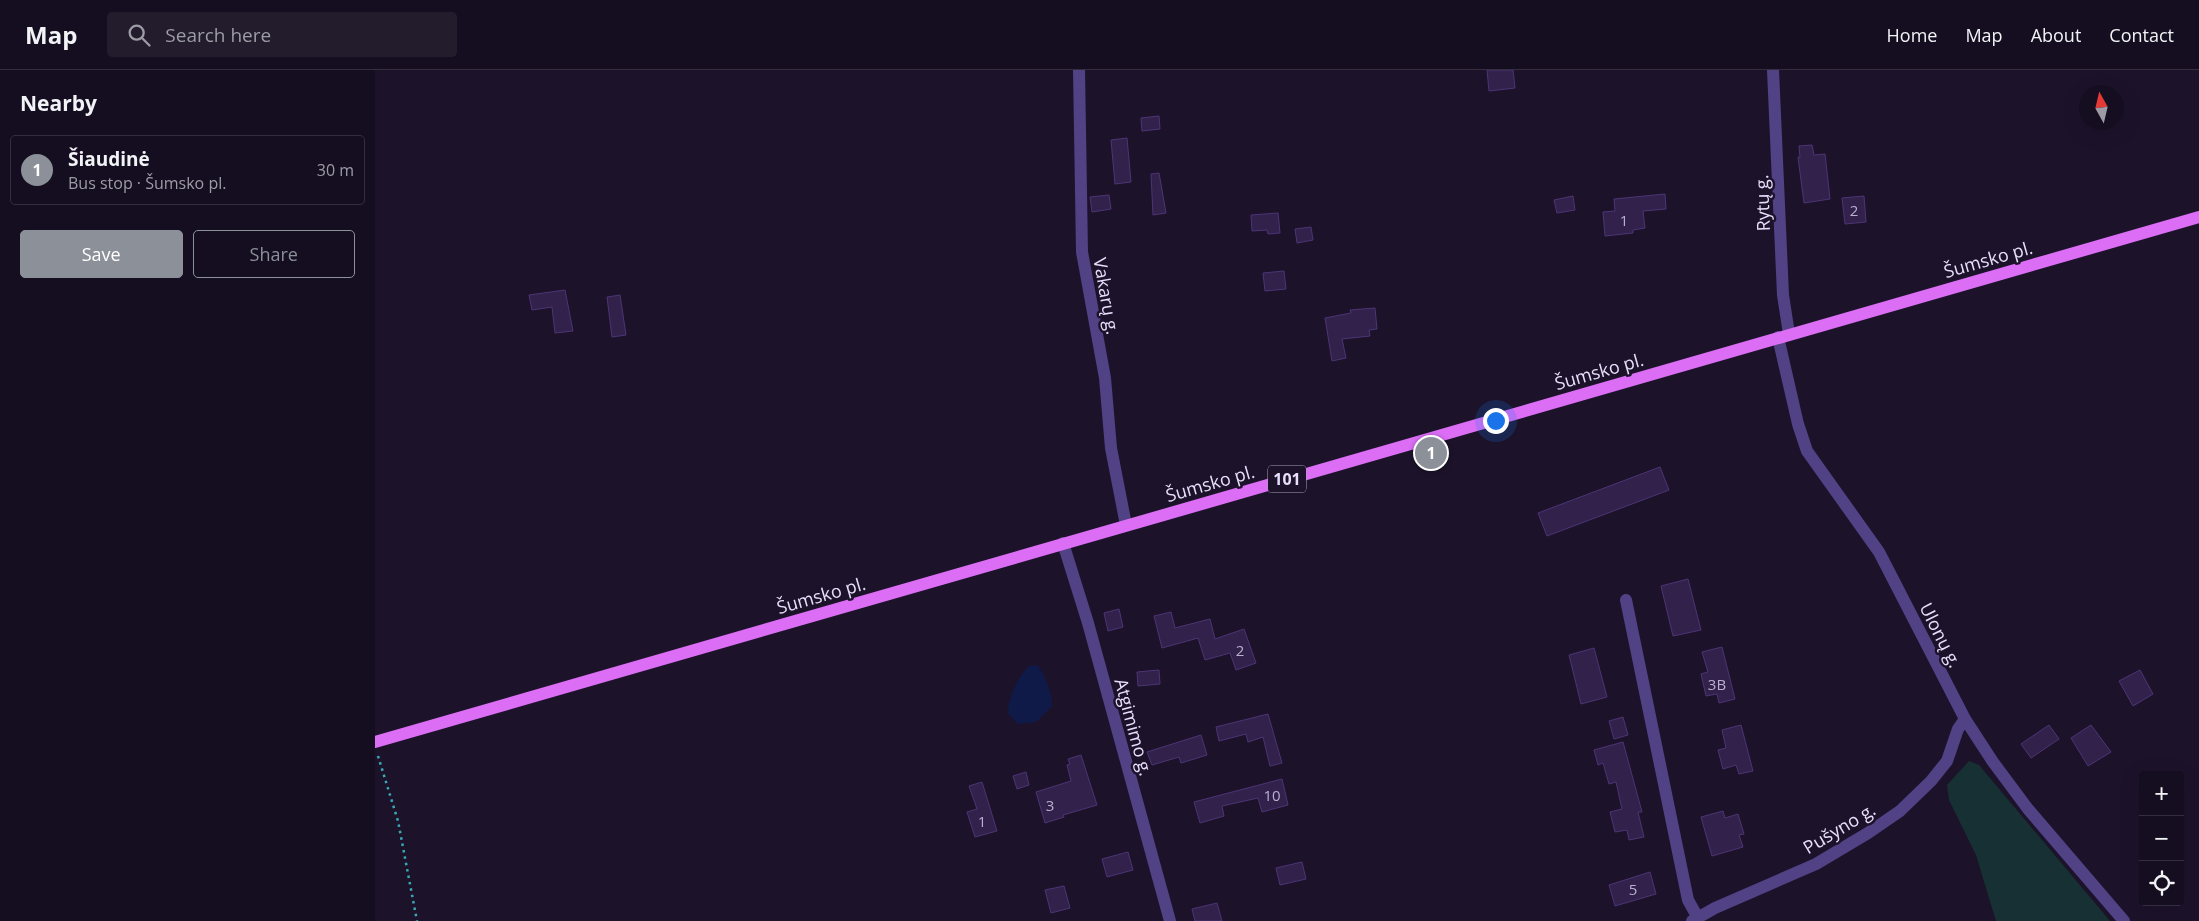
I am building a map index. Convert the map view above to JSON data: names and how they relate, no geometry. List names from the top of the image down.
{
  "streets": {
    "main road": ["Šumsko pl.", "101"],
    "street": [
      "Rytų g.",
      "Vakarų g.",
      "Ulonų g.",
      "Atgimimo g.",
      "Pušyno g."
    ]
  },
  "crossings": [
    ["Rytų g.", "Šumsko pl."],
    ["Rytų g.", "Ulonų g."],
    ["Šumsko pl.", "Vakarų g."],
    ["Šumsko pl.", "Ulonų g."],
    ["Šumsko pl.", "Atgimimo g."],
    ["Ulonų g.", "Pušyno g."]
  ],
  "house_numbers": [
    "2",
    "1",
    "2",
    "3B",
    "10",
    "3",
    "1",
    "5"
  ],
  "north": "top",
  "page": {
    "header": "Map",
    "search": "Search here",
    "nav": [
      "Home",
      "Map",
      "About",
      "Contact"
    ],
    "heading": "Nearby",
    "list": [
      {
        "mark": "1",
        "name": "Šiaudinė",
        "note": "Bus stop · Šumsko pl.",
        "value": "30 m"
      }
    ],
    "buttons": ["Save", "Share"],
    "pins": "1",
    "map_buttons": ["+", "−"]
  }
}
